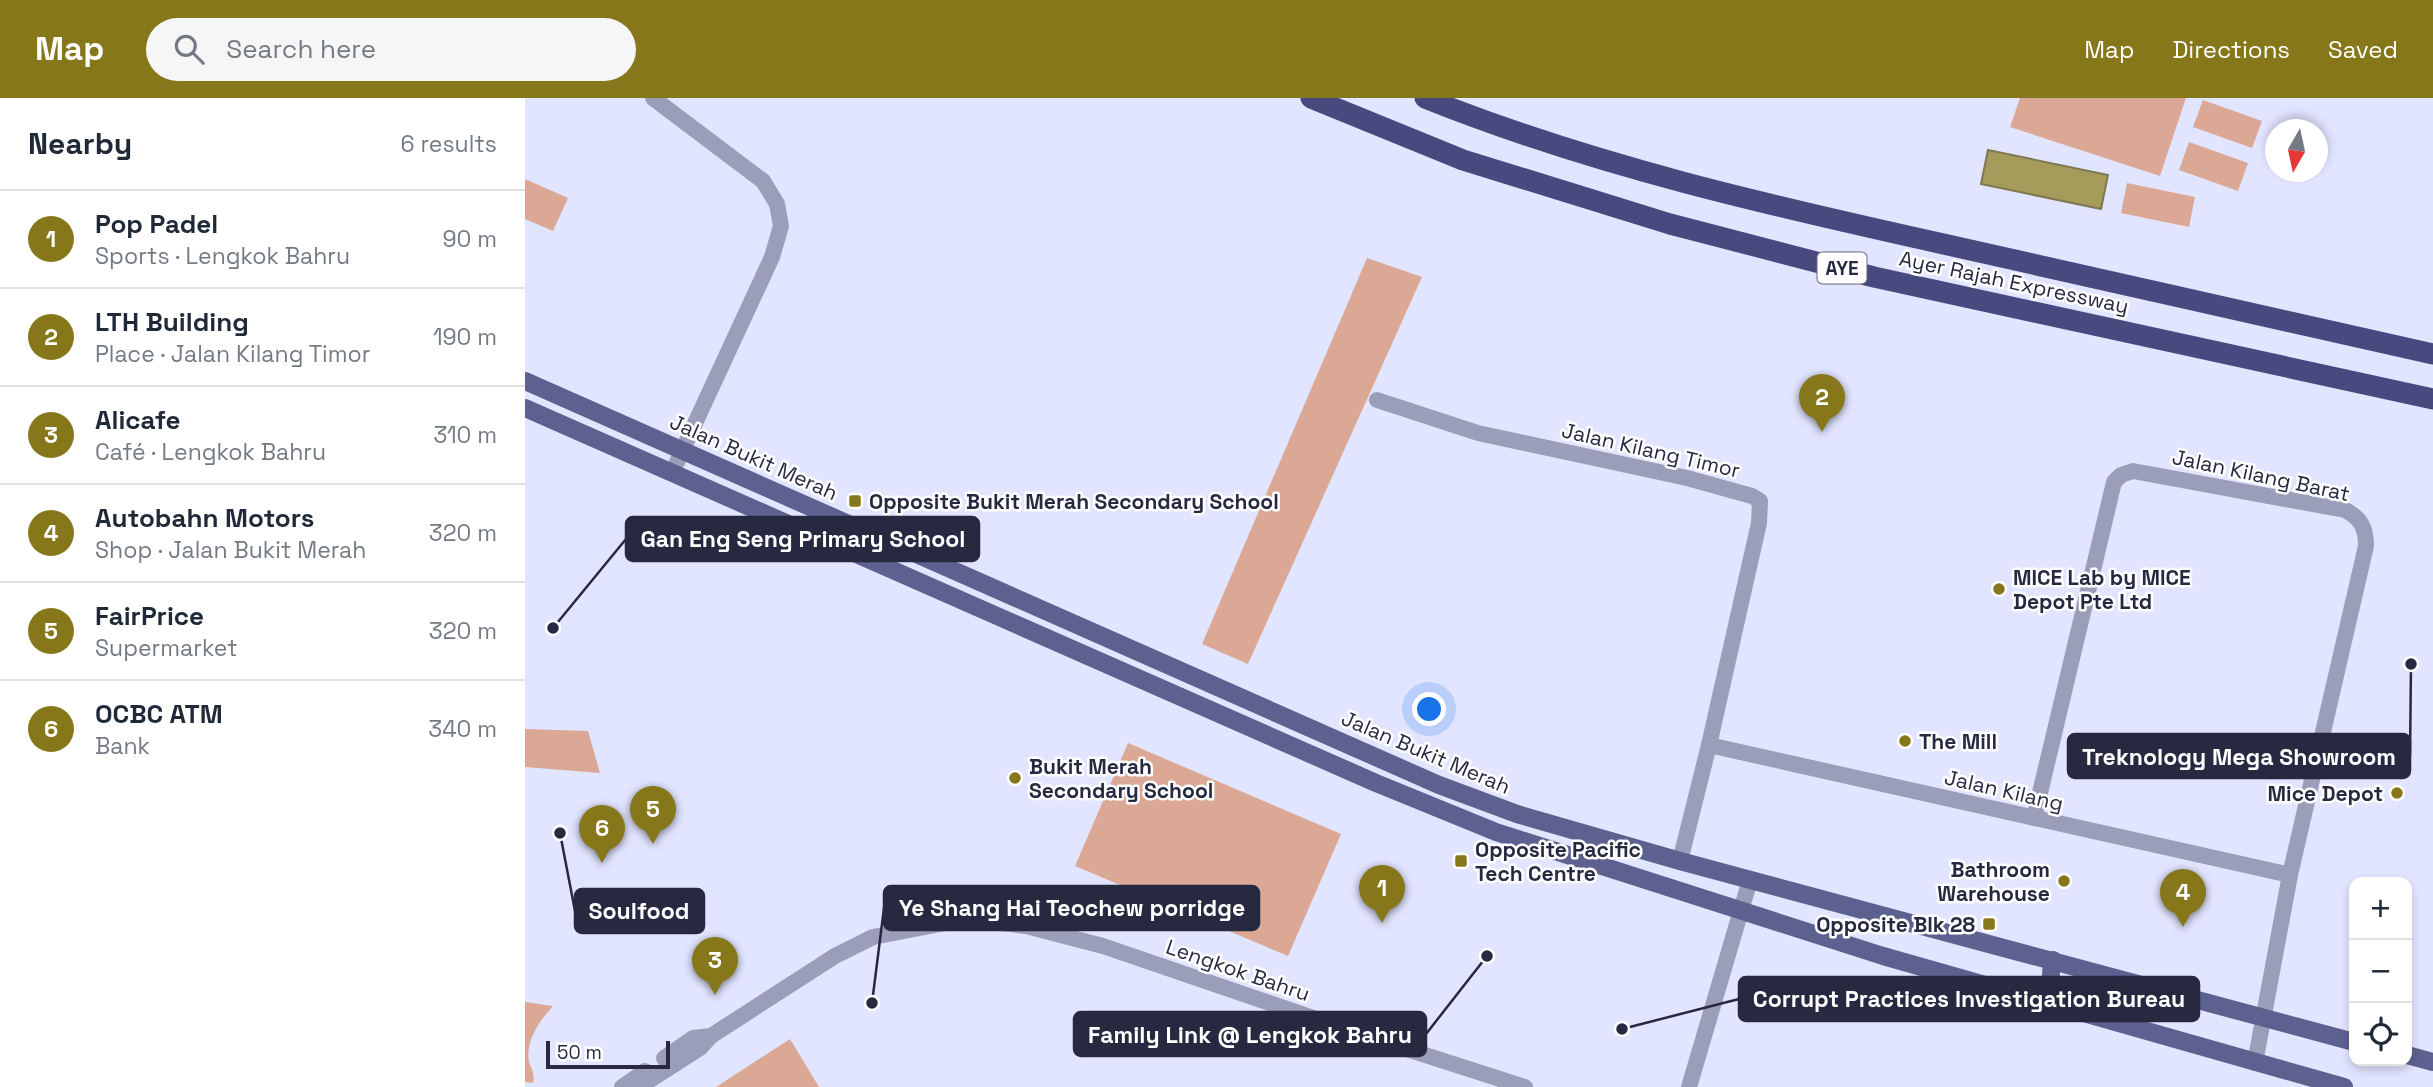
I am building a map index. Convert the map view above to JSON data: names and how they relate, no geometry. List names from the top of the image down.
{
  "streets": {
    "highway": ["AYE", "Ayer Rajah Expressway"],
    "main road": ["Jalan Bukit Merah"],
    "street": [
      "Jalan Kilang Timor",
      "Jalan Kilang Barat",
      "Jalan Kilang",
      "Lengkok Bahru"
    ]
  },
  "crossings": [
    ["Jalan Kilang Timor", "Jalan Bukit Merah"],
    ["Jalan Kilang Timor", "Jalan Kilang"],
    ["Jalan Bukit Merah", "Jalan Kilang Barat"],
    ["Jalan Kilang Barat", "Jalan Kilang"]
  ],
  "places": {
    "transit": ["Opposite Bukit Merah Secondary School", "Opposite Pacific Tech Centre", "Opposite Blk 28"],
    "other": [
      "MICE Lab by MICE Depot Pte Ltd",
      "Gan Eng Seng Primary School",
      "Treknology Mega Showroom",
      "The Mill",
      "Bukit Merah Secondary School",
      "Mice Depot",
      "Soulfood",
      "Bathroom Warehouse",
      "Family Link @ Lengkok Bahru",
      "Ye Shang Hai Teochew porridge",
      "Corrupt Practices Investigation Bureau"
    ]
  },
  "scale_bar": "50 m",
  "north": "bottom",
  "page": {
    "header": "Map",
    "search": "Search here",
    "nav": ["Map", "Directions", "Saved"],
    "heading": ["Nearby", "6 results"],
    "list": [
      {
        "mark": "1",
        "name": "Pop Padel",
        "note": "Sports · Lengkok Bahru",
        "value": "90 m"
      },
      {
        "mark": "2",
        "name": "LTH Building",
        "note": "Place · Jalan Kilang Timor",
        "value": "190 m"
      },
      {
        "mark": "3",
        "name": "Alicafe",
        "note": "Café · Lengkok Bahru",
        "value": "310 m"
      },
      {
        "mark": "4",
        "name": "Autobahn Motors",
        "note": "Shop · Jalan Bukit Merah",
        "value": "320 m"
      },
      {
        "mark": "5",
        "name": "FairPrice",
        "note": "Supermarket",
        "value": "320 m"
      },
      {
        "mark": "6",
        "name": "OCBC ATM",
        "note": "Bank",
        "value": "340 m"
      }
    ],
    "pins": [
      "2",
      "5",
      "6",
      "1",
      "4",
      "3"
    ],
    "map_buttons": ["+", "−"],
    "scale": "50 m"
  }
}
